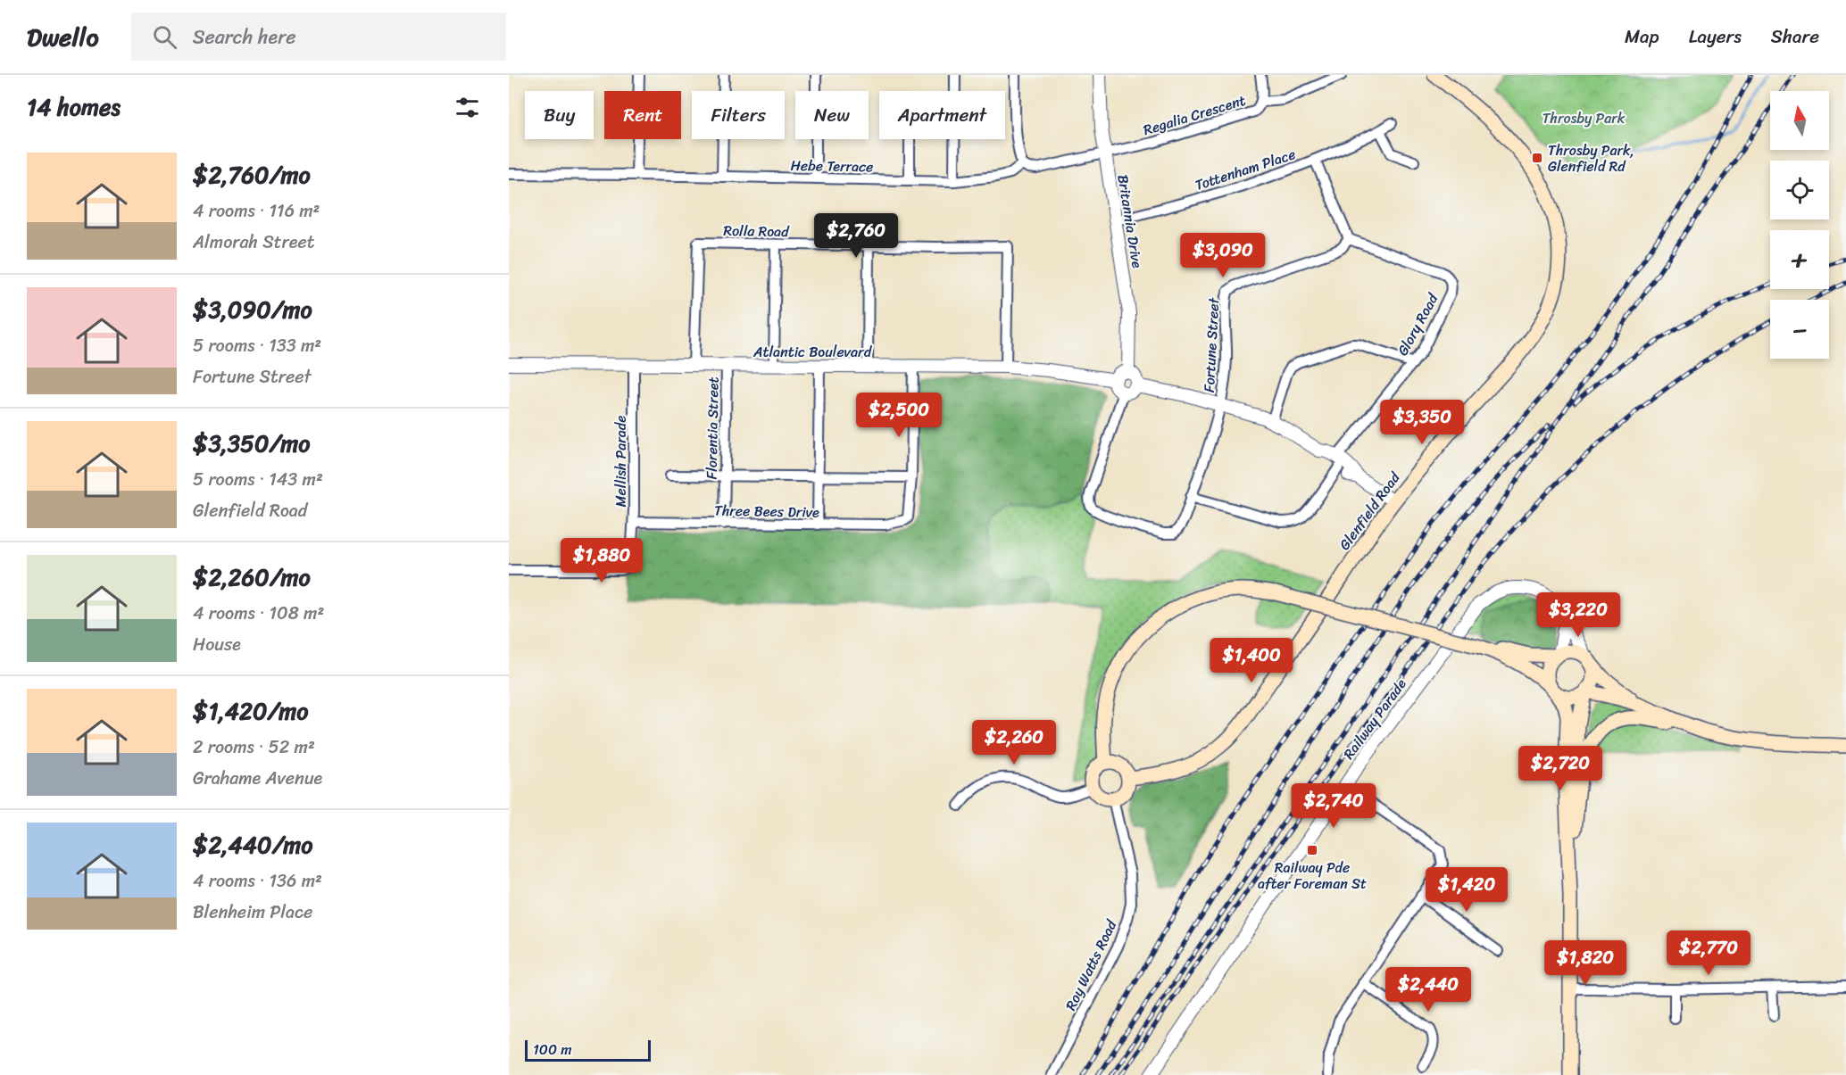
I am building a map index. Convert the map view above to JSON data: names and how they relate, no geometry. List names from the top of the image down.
{
  "streets": {
    "main road": ["Glenfield Road"],
    "street": [
      "Regalia Crescent",
      "Hebe Terrace",
      "Tottenham Place",
      "Britannia Drive",
      "Rolla Road",
      "Glory Road",
      "Fortune Street",
      "Atlantic Boulevard",
      "Florentia Street",
      "Mellish Parade",
      "Three Bees Drive",
      "Railway Parade",
      "Roy Watts Road"
    ]
  },
  "crossings": [
    ["Regalia Crescent", "Hebe Terrace"],
    ["Regalia Crescent", "Britannia Drive"],
    ["Tottenham Place", "Britannia Drive"],
    ["Britannia Drive", "Atlantic Boulevard"],
    ["Rolla Road", "Atlantic Boulevard"],
    ["Glory Road", "Fortune Street"],
    ["Atlantic Boulevard", "Florentia Street"],
    ["Atlantic Boulevard", "Mellish Parade"],
    ["Florentia Street", "Three Bees Drive"],
    ["Mellish Parade", "Three Bees Drive"],
    ["Glenfield Road", "Roy Watts Road"]
  ],
  "parks": ["Throsby Park"],
  "places": {
    "transit": ["Throsby Park, Glenfield Rd", "Railway Pde after Foreman St"]
  },
  "scale_bar": "100 m",
  "north": "top",
  "page": {
    "header": "Dwello",
    "search": "Search here",
    "nav": ["Map", "Layers", "Share"],
    "heading": "14 homes",
    "map_buttons": ["+", "−"],
    "chip": [
      "Buy",
      "Rent",
      "Filters",
      "New",
      "Apartment"
    ],
    "list": [
      {
        "name": "$2,760/mo",
        "note": "4 rooms · 116 m² · Almorah Street"
      },
      {
        "name": "$3,090/mo",
        "note": "5 rooms · 133 m² · Fortune Street"
      },
      {
        "name": "$3,350/mo",
        "note": "5 rooms · 143 m² · Glenfield Road"
      },
      {
        "name": "$2,260/mo",
        "note": "4 rooms · 108 m² · House"
      },
      {
        "name": "$1,420/mo",
        "note": "2 rooms · 52 m² · Grahame Avenue"
      },
      {
        "name": "$2,440/mo",
        "note": "4 rooms · 136 m² · Blenheim Place"
      }
    ],
    "price": [
      "$2,760",
      "$3,090",
      "$2,500",
      "$3,350",
      "$1,880",
      "$3,220",
      "$1,400",
      "$2,260",
      "$2,720",
      "$2,740",
      "$1,420",
      "$2,770",
      "$1,820",
      "$2,440"
    ],
    "scale": "100 m"
  }
}
